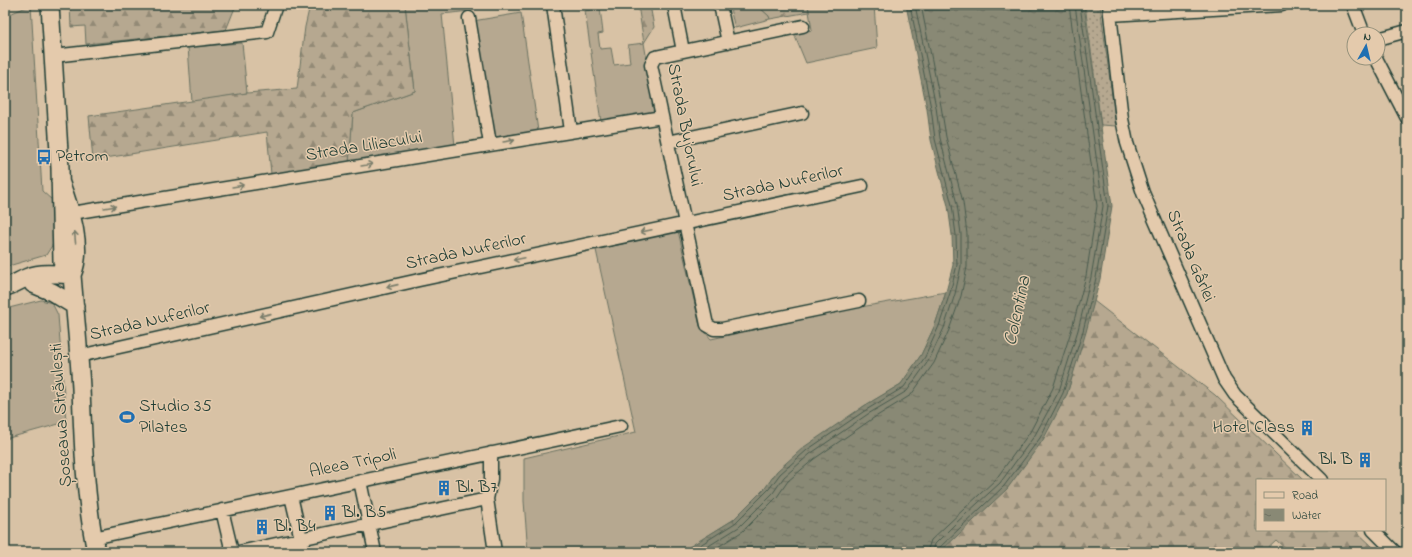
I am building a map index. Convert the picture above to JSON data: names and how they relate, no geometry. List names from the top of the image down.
{
  "streets": {
    "street": [
      "Strada Bujorului",
      "Strada Liliacului",
      "Strada Nuferilor",
      "Strada Gârlei",
      "Șoseaua Străulești",
      "Aleea Tripoli"
    ]
  },
  "crossings": [
    ["Strada Bujorului", "Strada Liliacului"],
    ["Strada Bujorului", "Strada Nuferilor"],
    ["Strada Liliacului", "Șoseaua Străulești"],
    ["Strada Nuferilor", "Șoseaua Străulești"],
    ["Șoseaua Străulești", "Aleea Tripoli"]
  ],
  "one_way": ["Strada Liliacului", "Strada Nuferilor"],
  "water": ["Colentina"],
  "places": {
    "bus stop": ["Petrom"],
    "sports": ["Studio 35 Pilates"],
    "building": [
      "Hotel Class",
      "Bl. B",
      "Bl. B7",
      "Bl. B5",
      "Bl. B4"
    ]
  },
  "legend": ["Road", "Water"],
  "north": "top"
}
